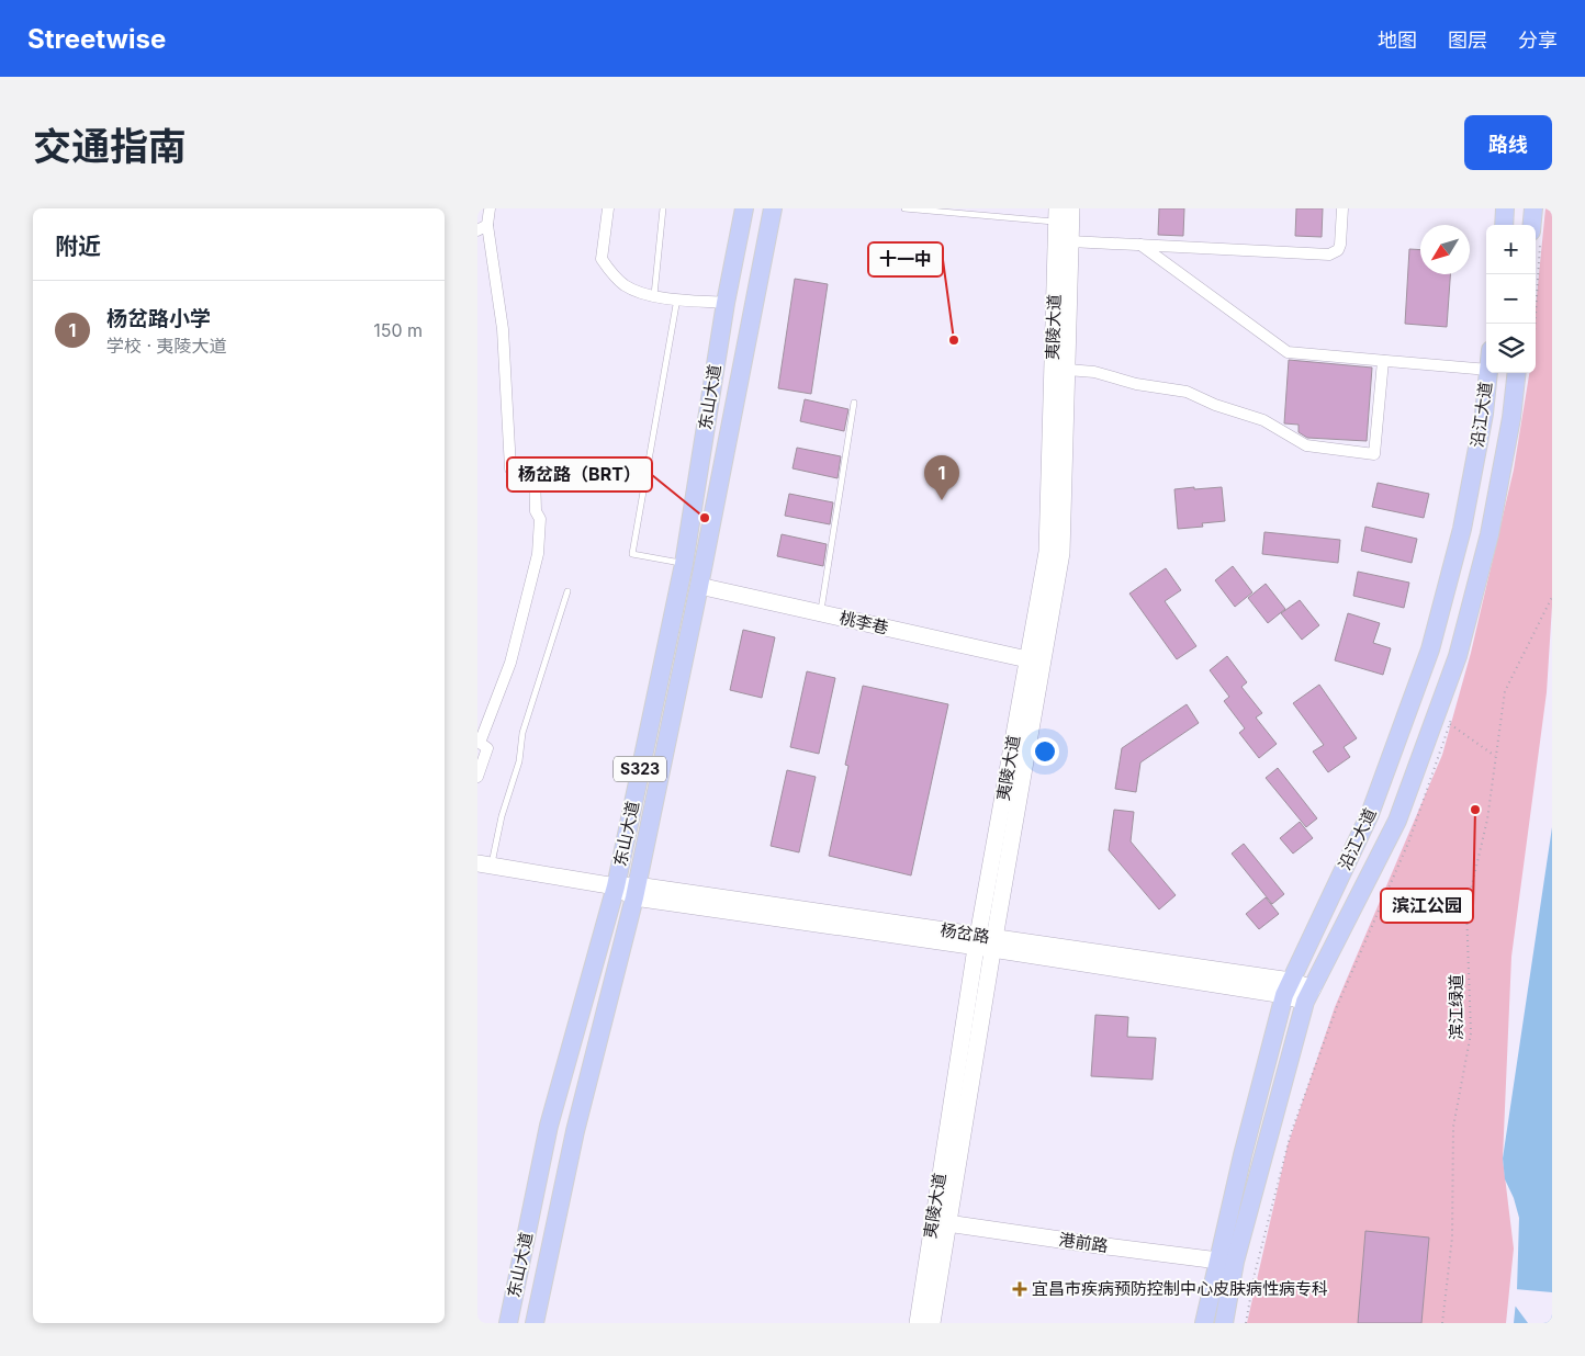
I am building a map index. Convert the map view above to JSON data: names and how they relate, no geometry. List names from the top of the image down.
{
  "streets": {
    "main road": [
      "夷陵大道",
      "东山大道",
      "沿江大道",
      "桃李巷",
      "S323",
      "杨岔路",
      "港前路"
    ],
    "path": ["滨江绿道"]
  },
  "crossings": [
    ["夷陵大道", "桃李巷"],
    ["夷陵大道", "杨岔路"],
    ["夷陵大道", "港前路"],
    ["东山大道", "桃李巷"],
    ["东山大道", "杨岔路"],
    ["沿江大道", "杨岔路"],
    ["沿江大道", "港前路"]
  ],
  "places": {
    "other": ["十一中", "杨岔路（BRT）", "滨江公园"],
    "health": ["宜昌市疾病预防控制中心皮肤病性病专科"]
  },
  "north": "bottom left",
  "page": {
    "header": "Streetwise",
    "nav": ["地图", "图层", "分享"],
    "title": "交通指南",
    "buttons": "路线",
    "heading": "附近",
    "map_buttons": ["+", "−"],
    "list": [
      {
        "mark": "1",
        "name": "杨岔路小学",
        "note": "学校 · 夷陵大道",
        "value": "150 m"
      }
    ],
    "pins": "1"
  }
}
